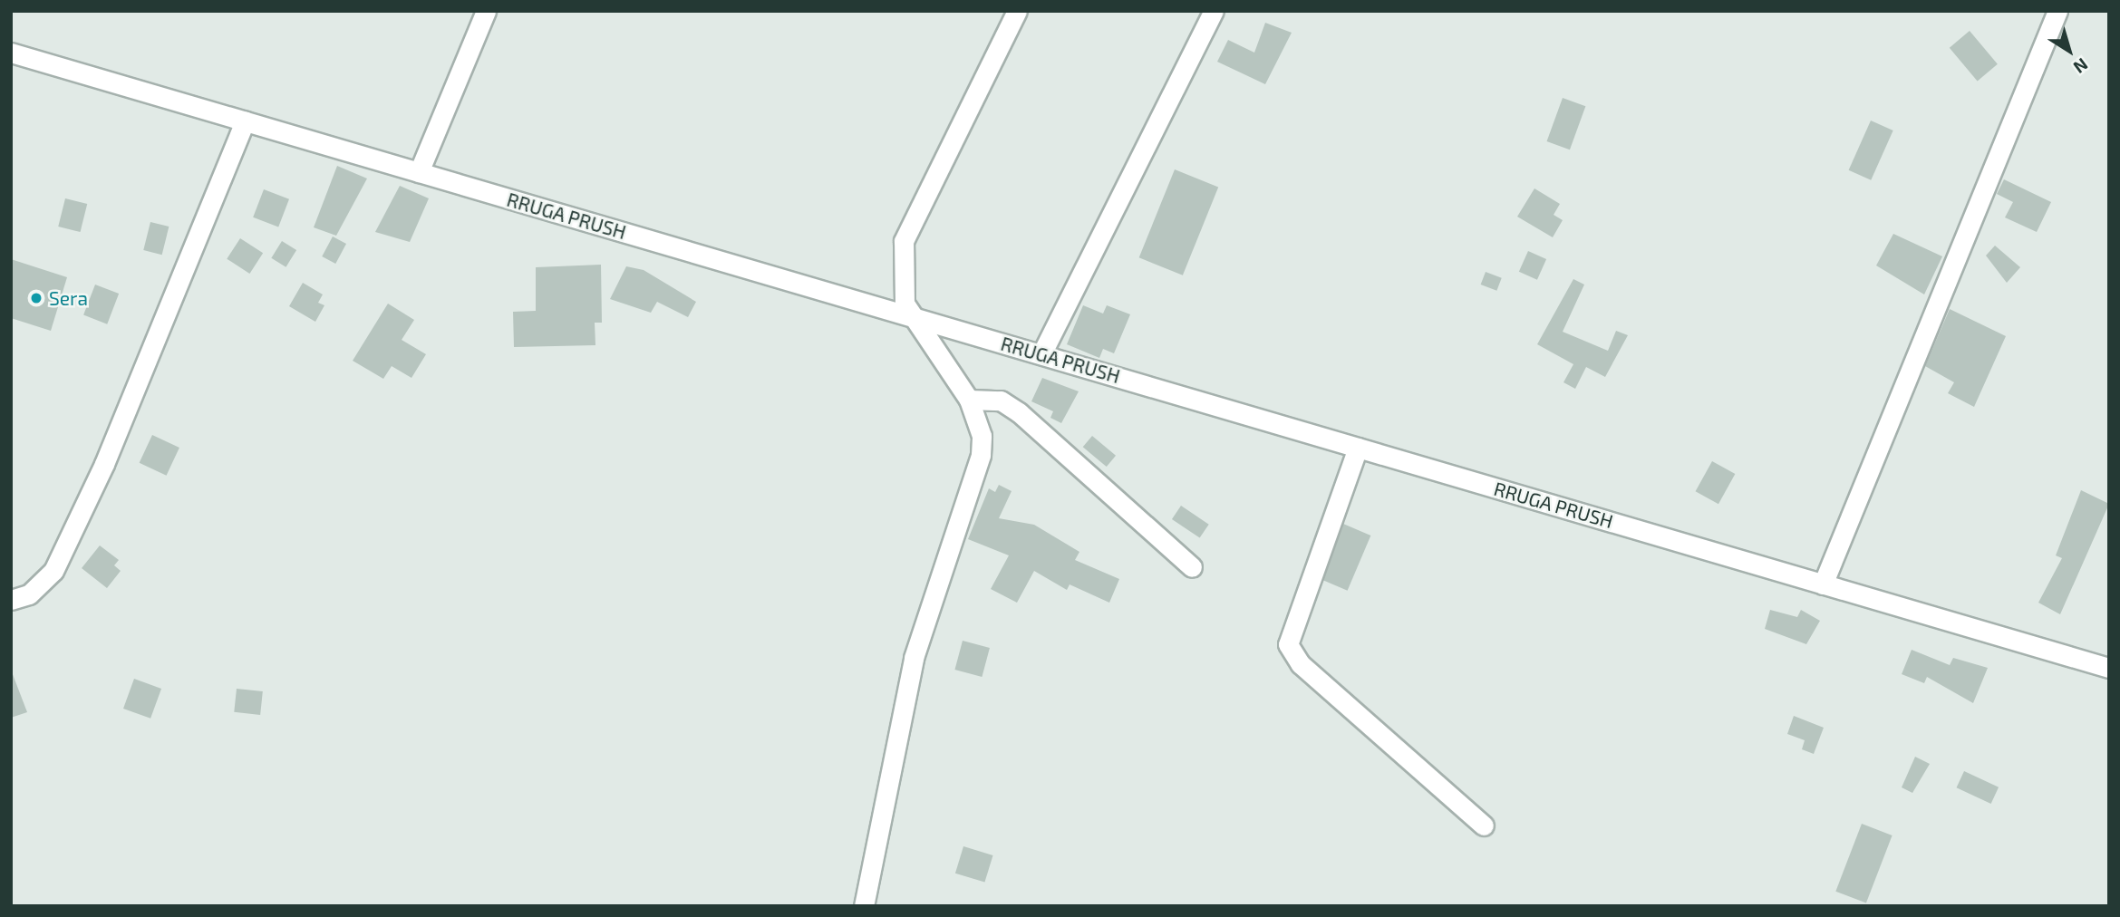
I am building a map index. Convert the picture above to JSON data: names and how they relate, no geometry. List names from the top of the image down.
{
  "streets": {
    "street": ["RRUGA PRUSH"]
  },
  "places": ["Sera"],
  "north": "bottom right"
}
